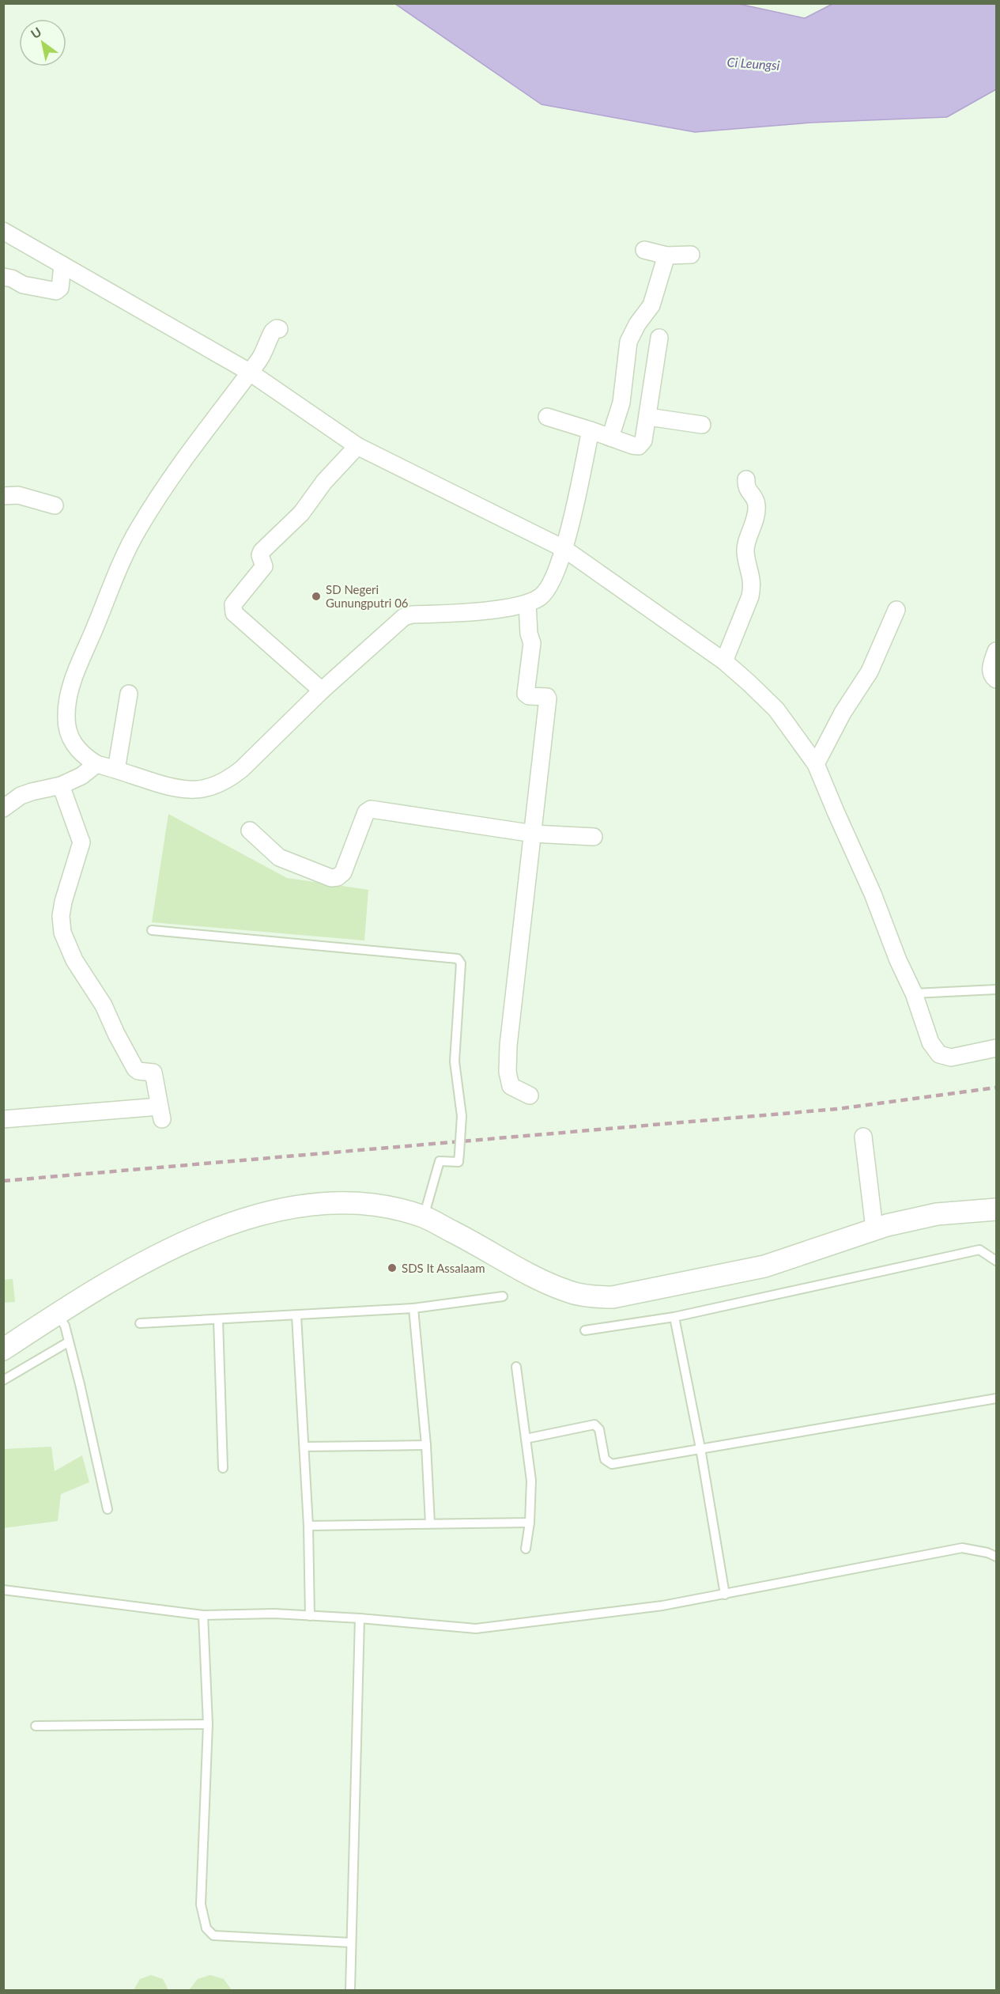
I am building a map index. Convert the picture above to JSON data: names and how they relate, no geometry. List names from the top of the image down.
{
  "water": ["Ci Leungsi"],
  "places": ["SD Negeri Gunungputri 06", "SDS It Assalaam"],
  "north": "top left"
}
